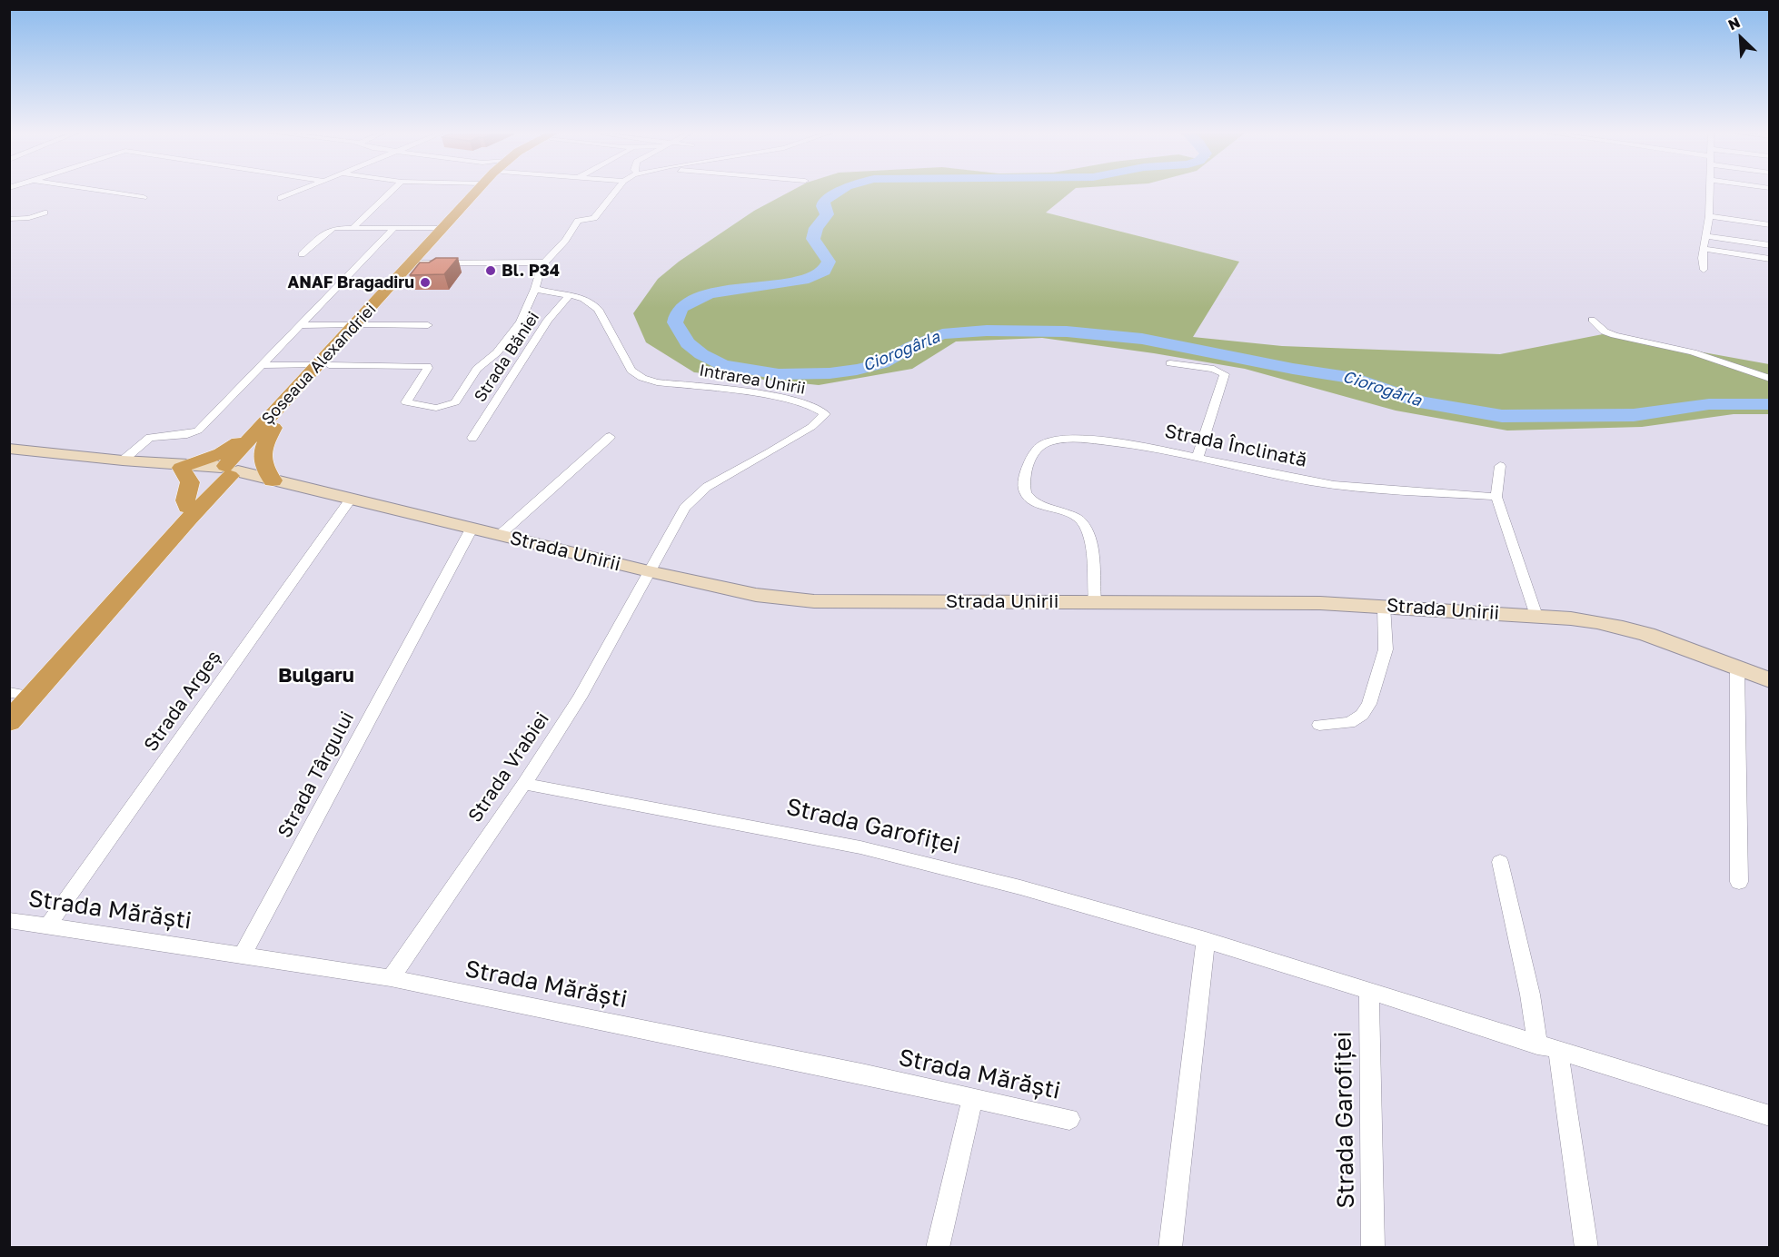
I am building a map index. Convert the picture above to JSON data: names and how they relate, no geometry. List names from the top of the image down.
{
  "streets": {
    "highway": ["Șoseaua Alexandriei"],
    "main road": ["Strada Unirii"],
    "street": [
      "Strada Băniei",
      "Intrarea Unirii",
      "Strada Înclinată",
      "Strada Argeș",
      "Strada Vrabiei",
      "Strada Târgului",
      "Strada Garofiței",
      "Strada Mărăști"
    ]
  },
  "crossings": [
    ["Strada Băniei", "Intrarea Unirii"],
    ["Șoseaua Alexandriei", "Strada Unirii"],
    ["Intrarea Unirii", "Strada Unirii"],
    ["Intrarea Unirii", "Strada Vrabiei"],
    ["Strada Înclinată", "Strada Unirii"],
    ["Strada Unirii", "Strada Argeș"],
    ["Strada Unirii", "Strada Vrabiei"],
    ["Strada Unirii", "Strada Târgului"],
    ["Strada Argeș", "Strada Mărăști"],
    ["Strada Vrabiei", "Strada Garofiței"],
    ["Strada Vrabiei", "Strada Mărăști"],
    ["Strada Târgului", "Strada Mărăști"]
  ],
  "districts": ["Bulgaru"],
  "water": ["Ciorogârla"],
  "places": ["Bl. P34", "ANAF Bragadiru"],
  "north": "top left"
}
